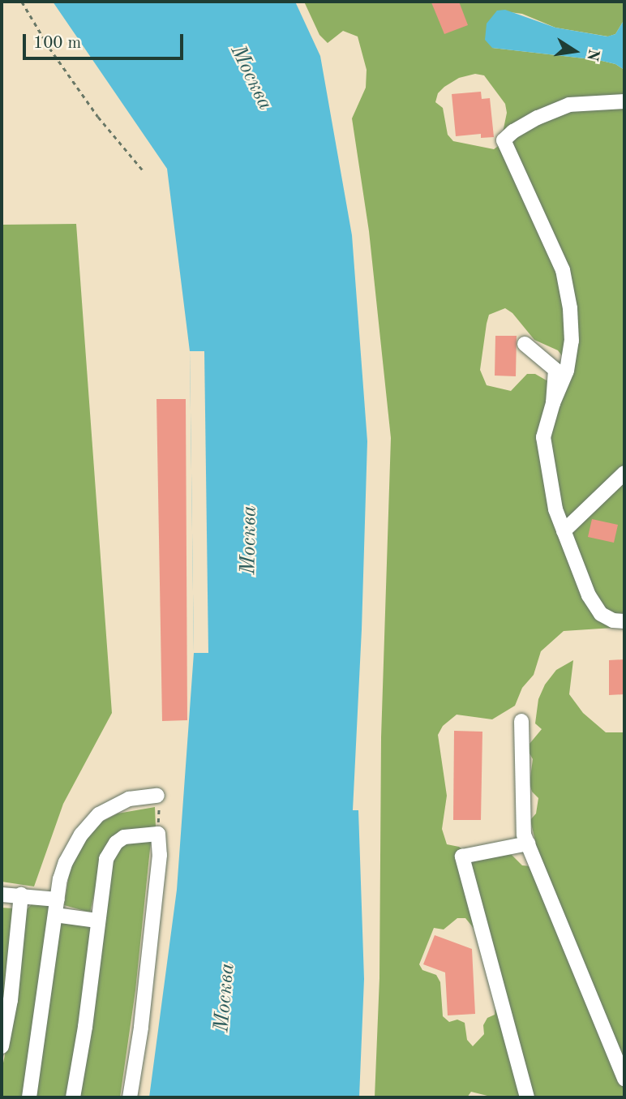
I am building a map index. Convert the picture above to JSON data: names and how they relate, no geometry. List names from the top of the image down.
{
  "water": ["Москва"],
  "scale_bar": "100 m",
  "north": "right"
}
